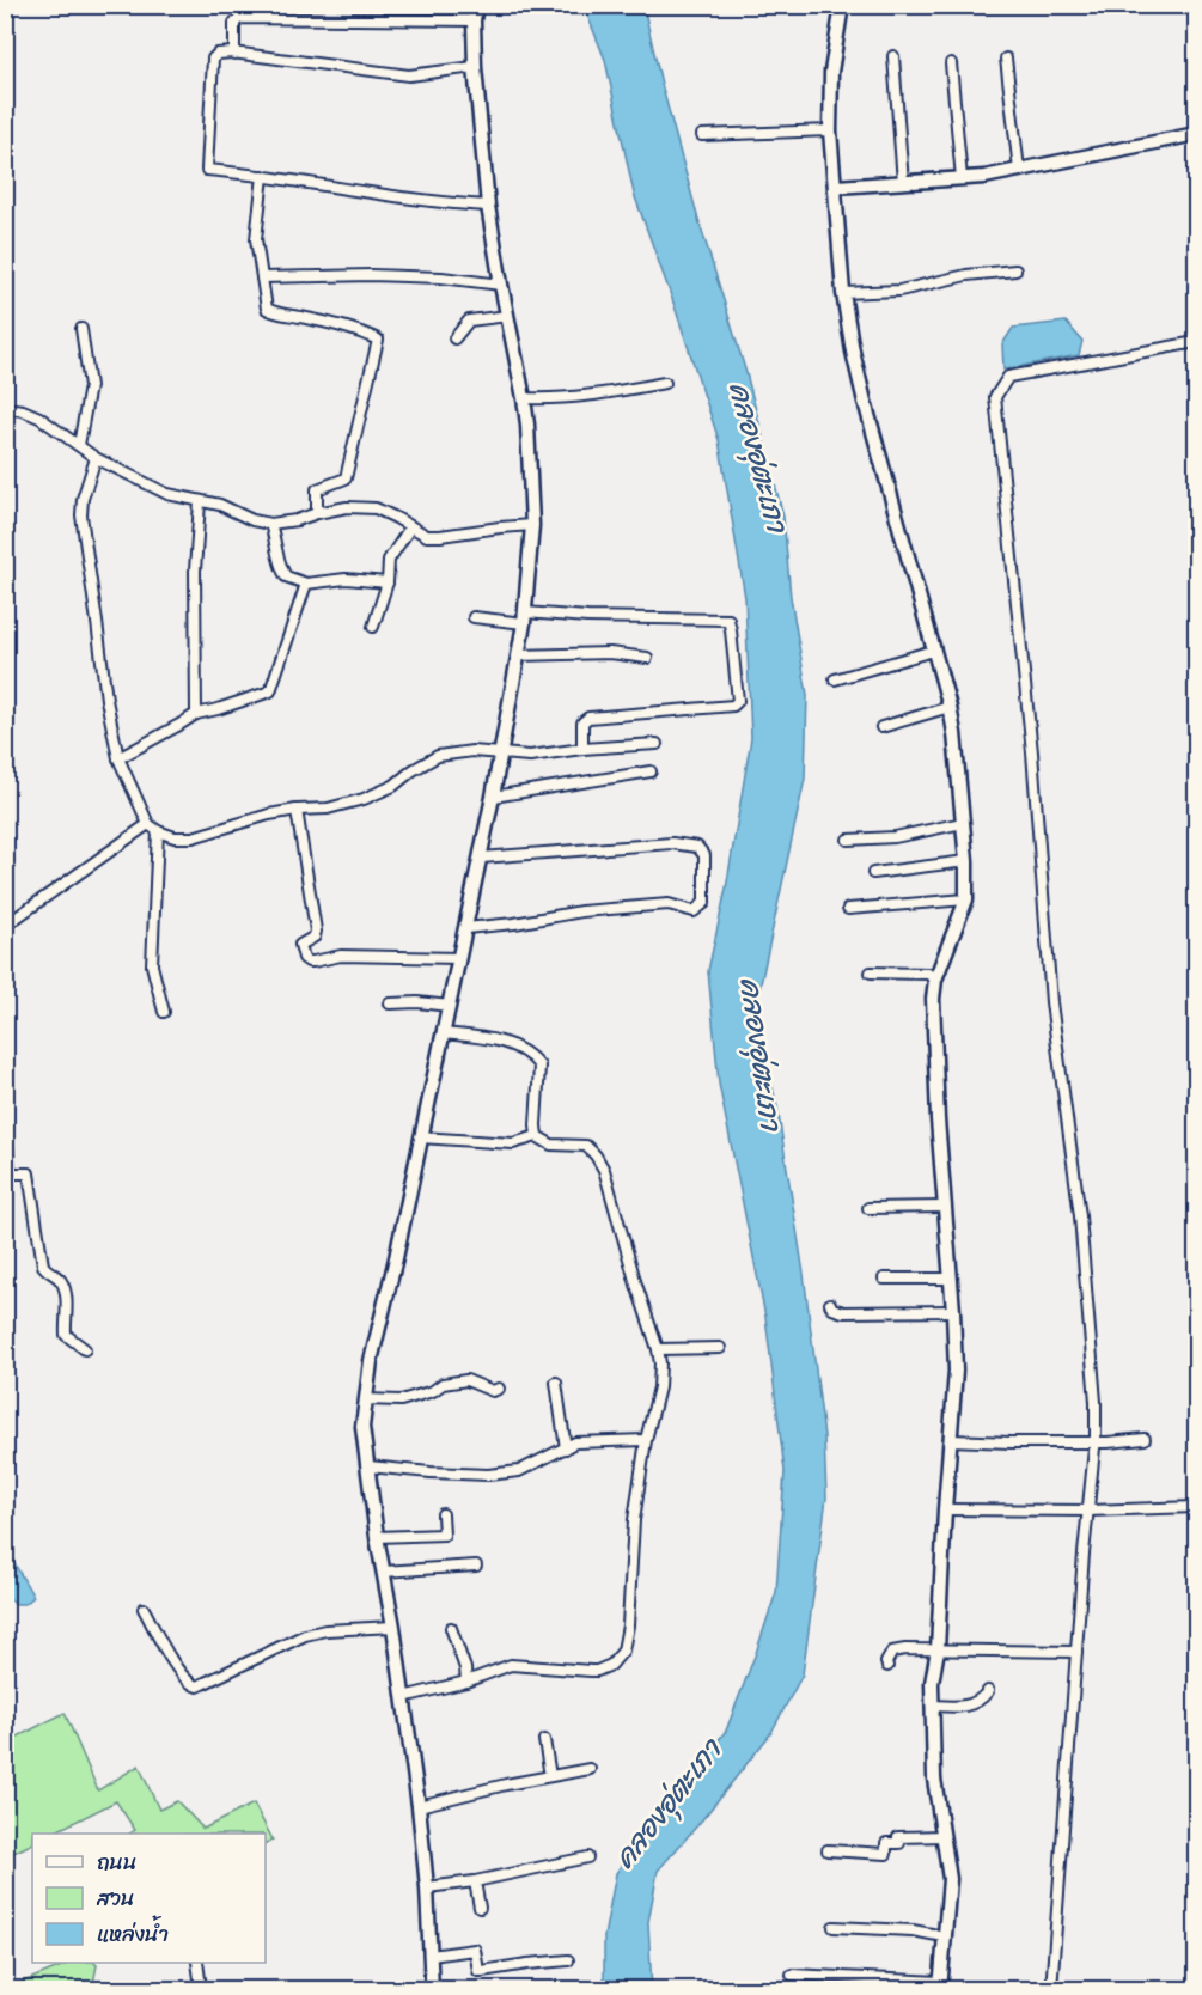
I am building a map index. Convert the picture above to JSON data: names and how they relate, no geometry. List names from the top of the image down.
{
  "water": ["คลองอุ่ตะเภา"],
  "legend": ["ถนน", "สวน", "แหล่งน้ำ"]
}
